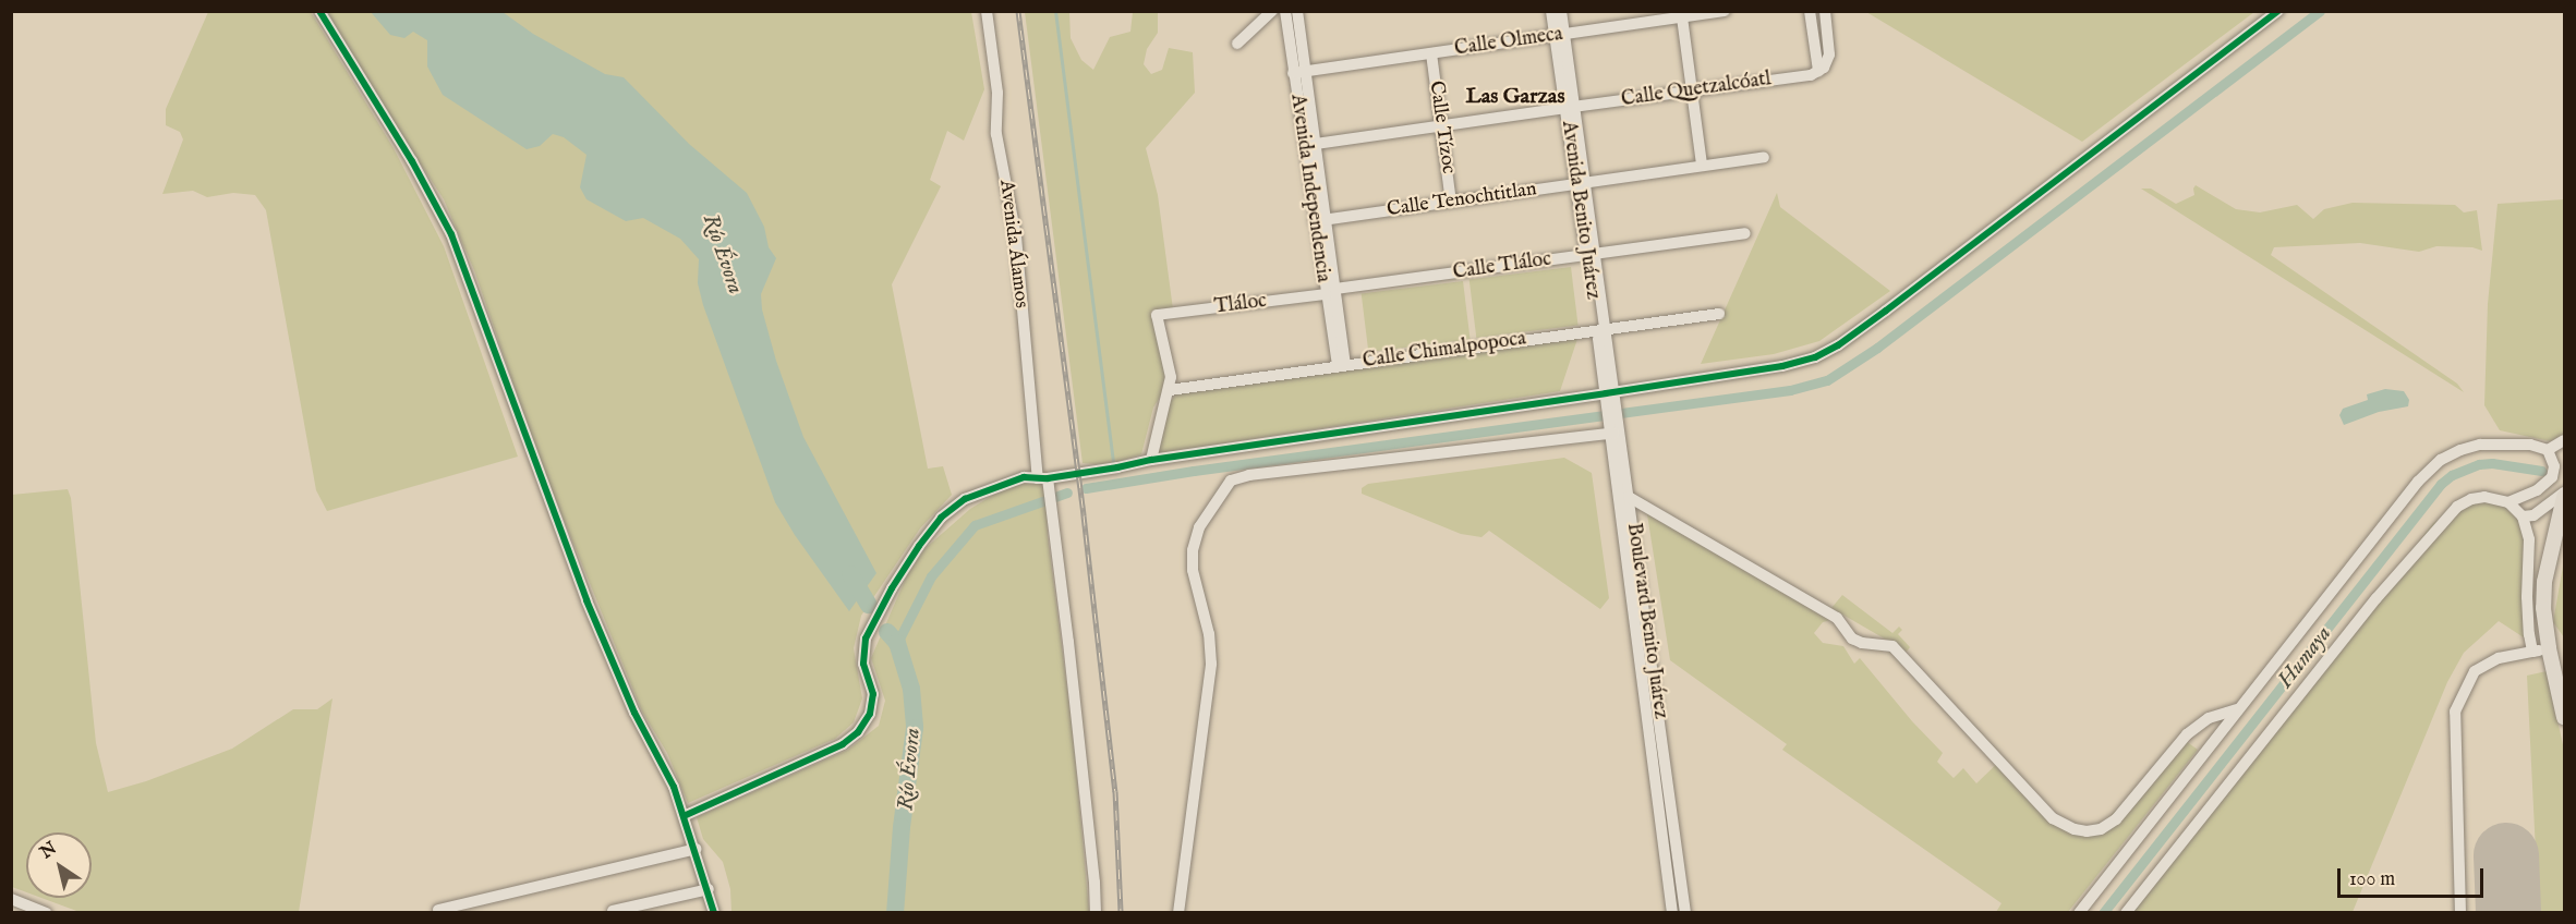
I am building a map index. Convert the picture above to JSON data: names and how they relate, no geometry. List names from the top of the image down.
{
  "streets": {
    "street": [
      "Calle Olmeca",
      "Calle Quetzalcóatl",
      "Calle Tízoc",
      "Avenida Independencia",
      "Calle Tenochtitlan",
      "Avenida Benito Juárez",
      "Avenida Álamos",
      "Calle Tláloc",
      "Tláloc",
      "Calle Chimalpopoca",
      "Boulevard Benito Juárez"
    ]
  },
  "crossings": [
    ["Calle Olmeca", "Calle Tízoc"],
    ["Calle Olmeca", "Avenida Independencia"],
    ["Calle Olmeca", "Avenida Benito Juárez"],
    ["Calle Quetzalcóatl", "Calle Tízoc"],
    ["Calle Quetzalcóatl", "Avenida Independencia"],
    ["Calle Quetzalcóatl", "Avenida Benito Juárez"],
    ["Calle Tízoc", "Calle Tenochtitlan"],
    ["Avenida Independencia", "Calle Tenochtitlan"],
    ["Avenida Independencia", "Calle Tláloc"],
    ["Avenida Independencia", "Tláloc"],
    ["Avenida Independencia", "Calle Chimalpopoca"],
    ["Calle Tenochtitlan", "Avenida Benito Juárez"],
    ["Avenida Benito Juárez", "Calle Tláloc"],
    ["Avenida Benito Juárez", "Calle Chimalpopoca"],
    ["Avenida Benito Juárez", "Boulevard Benito Juárez"],
    ["Calle Tláloc", "Tláloc"],
    ["Tláloc", "Calle Chimalpopoca"],
    ["Calle Chimalpopoca", "Boulevard Benito Juárez"]
  ],
  "districts": ["Las Garzas"],
  "water": ["Río Évora", "Humaya"],
  "scale_bar": "100 m",
  "north": "top left"
}
